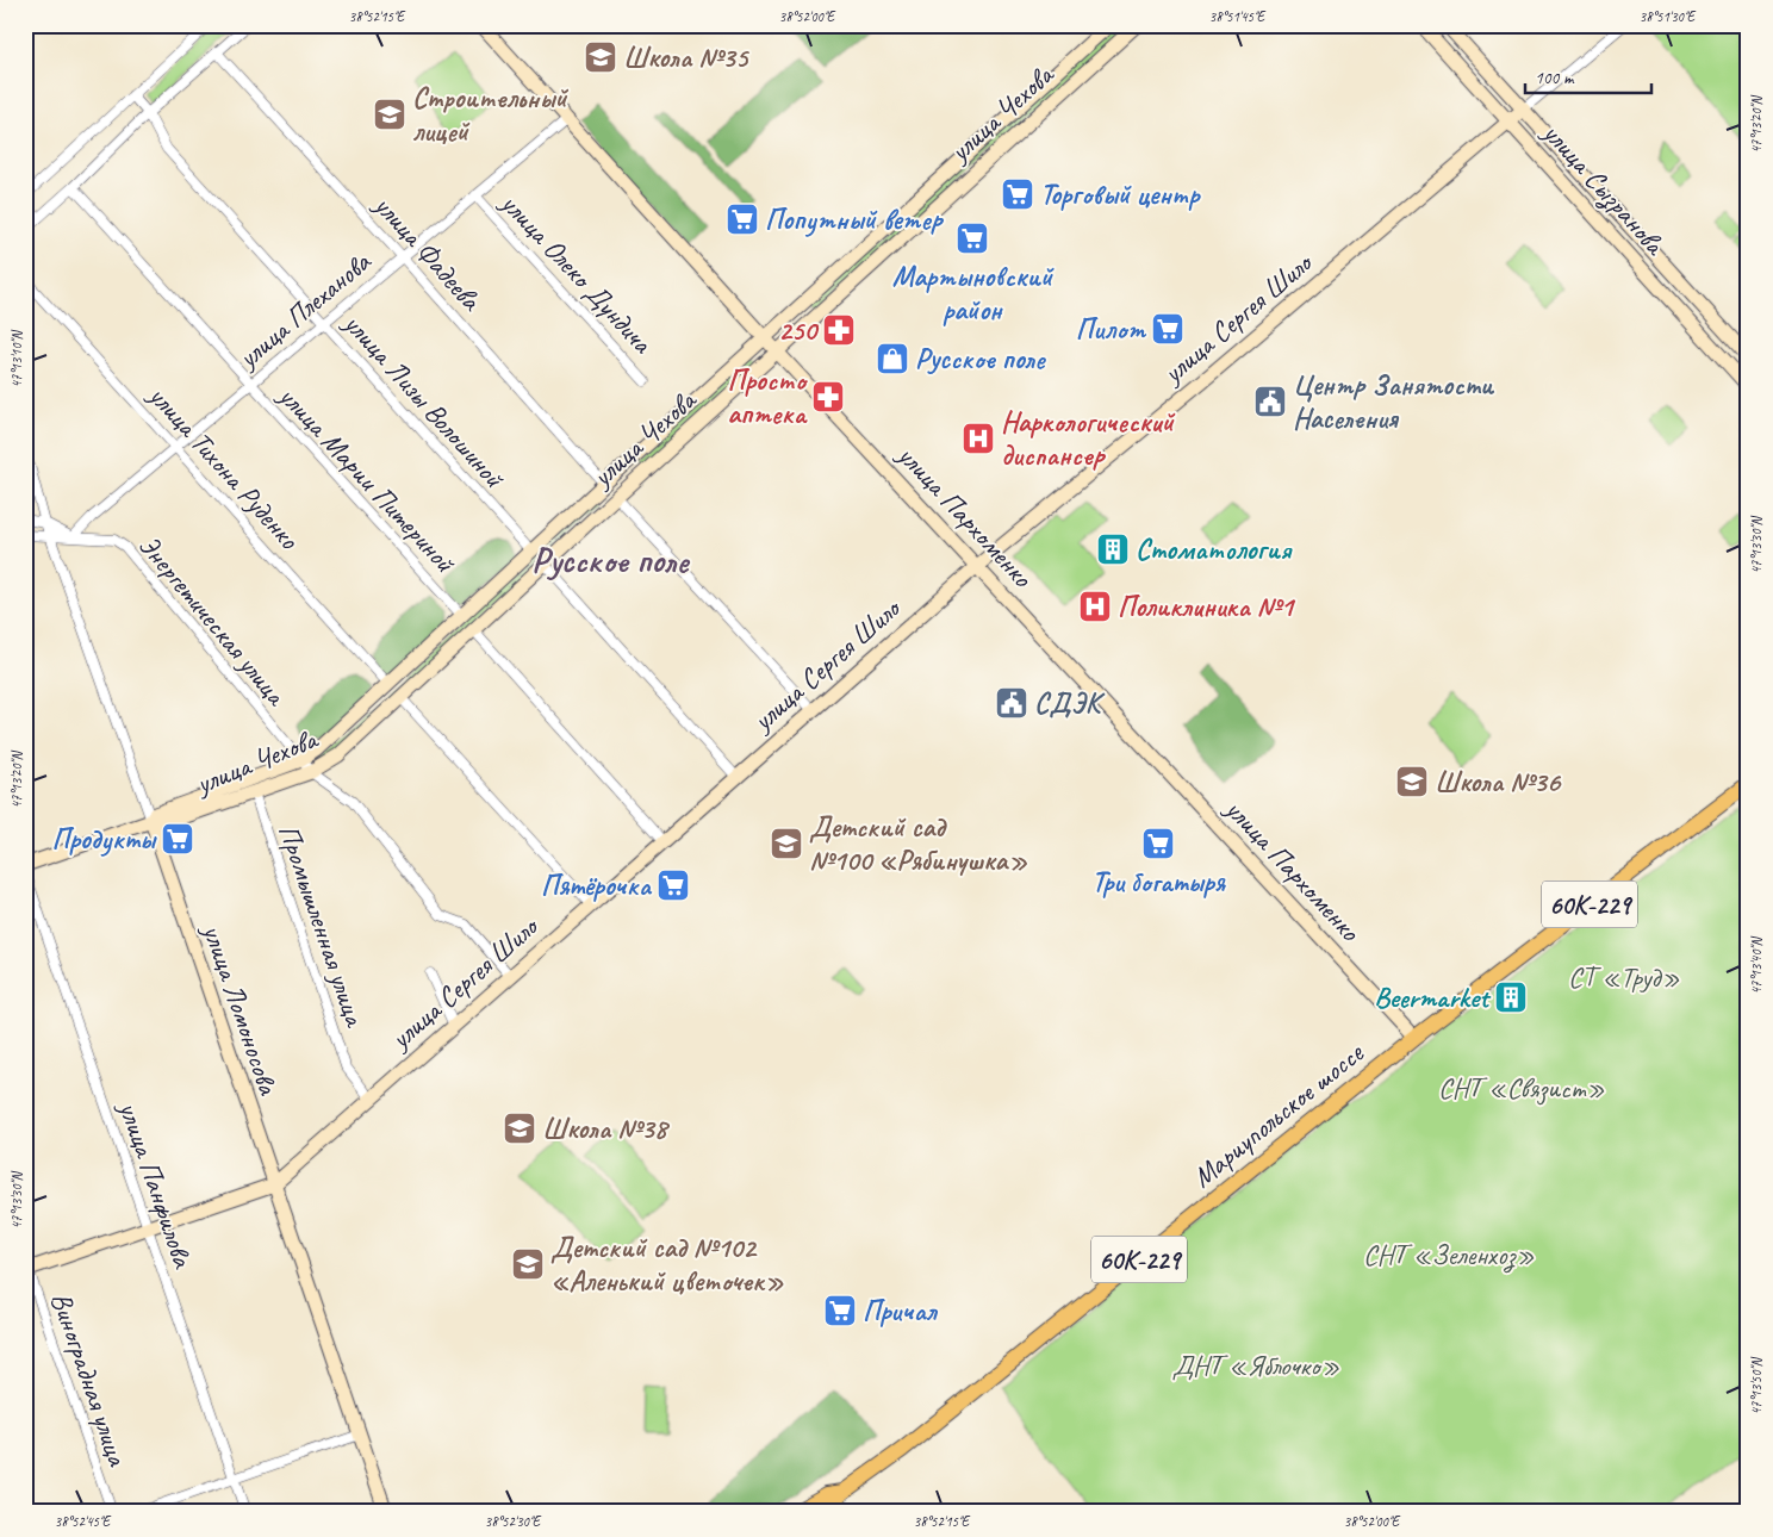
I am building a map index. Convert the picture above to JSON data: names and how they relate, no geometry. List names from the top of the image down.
{
  "streets": {
    "main road": ["60К-229", "Мариупольское шоссе"],
    "street": [
      "улица Чехова",
      "улица Сызранова",
      "улица Фадеева",
      "улица Олеко Дундича",
      "улица Плеханова",
      "улица Сергея Шило",
      "улица Лизы Волошиной",
      "улица Тихона Руденко",
      "улица Марии Питериной",
      "улица Пархоменко",
      "Энергетическая улица",
      "Промышленная улица",
      "улица Ломоносова",
      "улица Панфилова",
      "Виноградная улица"
    ]
  },
  "crossings": [
    ["улица Чехова", "улица Фадеева"],
    ["улица Чехова", "улица Лизы Волошиной"],
    ["улица Чехова", "улица Тихона Руденко"],
    ["улица Чехова", "улица Марии Питериной"],
    ["улица Чехова", "улица Пархоменко"],
    ["улица Чехова", "Энергетическая улица"],
    ["улица Чехова", "Промышленная улица"],
    ["улица Чехова", "улица Ломоносова"],
    ["улица Сызранова", "улица Сергея Шило"],
    ["улица Фадеева", "улица Плеханова"],
    ["улица Олеко Дундича", "улица Плеханова"],
    ["улица Плеханова", "улица Лизы Волошиной"],
    ["улица Плеханова", "улица Тихона Руденко"],
    ["улица Плеханова", "улица Марии Питериной"],
    ["улица Плеханова", "улица Пархоменко"],
    ["улица Плеханова", "Энергетическая улица"],
    ["улица Сергея Шило", "улица Пархоменко"],
    ["улица Сергея Шило", "Промышленная улица"],
    ["улица Сергея Шило", "улица Ломоносова"],
    ["улица Сергея Шило", "улица Панфилова"],
    ["улица Сергея Шило", "Виноградная улица"],
    ["улица Пархоменко", "Мариупольское шоссе"],
    ["Энергетическая улица", "улица Ломоносова"]
  ],
  "districts": ["Русское поле"],
  "parks": [
    "СТ «Труд»",
    "СНТ «Связист»",
    "СНТ «Зеленхоз»",
    "ДНТ «Яблочко»"
  ],
  "places": {
    "school or university": [
      "Школа №35",
      "Строительный лицей",
      "Школа №36",
      "Детский сад №100 «Рябинушка»",
      "Школа №38",
      "Детский сад №102 «Аленький цветочек»"
    ],
    "supermarket": [
      "Торговый центр",
      "Попутный ветер",
      "Мартыновский район",
      "Пилот",
      "Продукты",
      "Три богатыря",
      "Пятёрочка",
      "Причал"
    ],
    "pharmacy": ["250", "Просто аптека"],
    "shop": ["Русское поле"],
    "public building": ["Центр Занятости Населения", "СДЭК"],
    "hospital": ["Наркологический диспансер", "Поликлиника №1"],
    "building": ["Стоматология", "Beermarket"]
  },
  "scale_bar": "100 m",
  "coordinates": [
    "38°52'15\"E",
    "38°52'00\"E",
    "38°51'45\"E",
    "38°51'30\"E",
    "47°13'20\"N",
    "47°13'10\"N",
    "47°13'30\"N",
    "47°13'40\"N",
    "47°13'50\"N",
    "38°52'45\"E",
    "38°52'30\"E"
  ]
}
